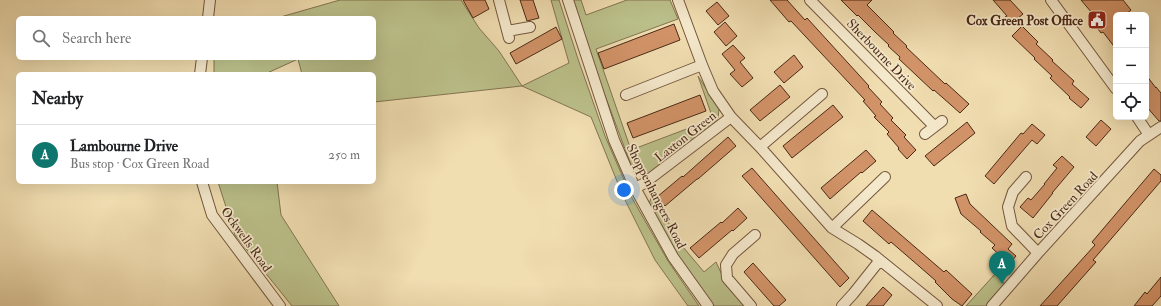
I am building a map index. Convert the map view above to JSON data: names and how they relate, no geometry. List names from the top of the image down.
{
  "streets": {
    "street": [
      "Sherbourne Drive",
      "Laxton Green",
      "Shoppenhangers Road",
      "Cox Green Road",
      "Ockwells Road"
    ]
  },
  "crossings": [
    ["Laxton Green", "Shoppenhangers Road"]
  ],
  "places": {
    "public building": ["Cox Green Post Office"]
  },
  "page": {
    "map_buttons": ["+", "−"],
    "search": "Search here",
    "heading": "Nearby",
    "list": [
      {
        "mark": "A",
        "name": "Lambourne Drive",
        "note": "Bus stop · Cox Green Road",
        "value": "250 m"
      }
    ],
    "pins": "A"
  }
}
